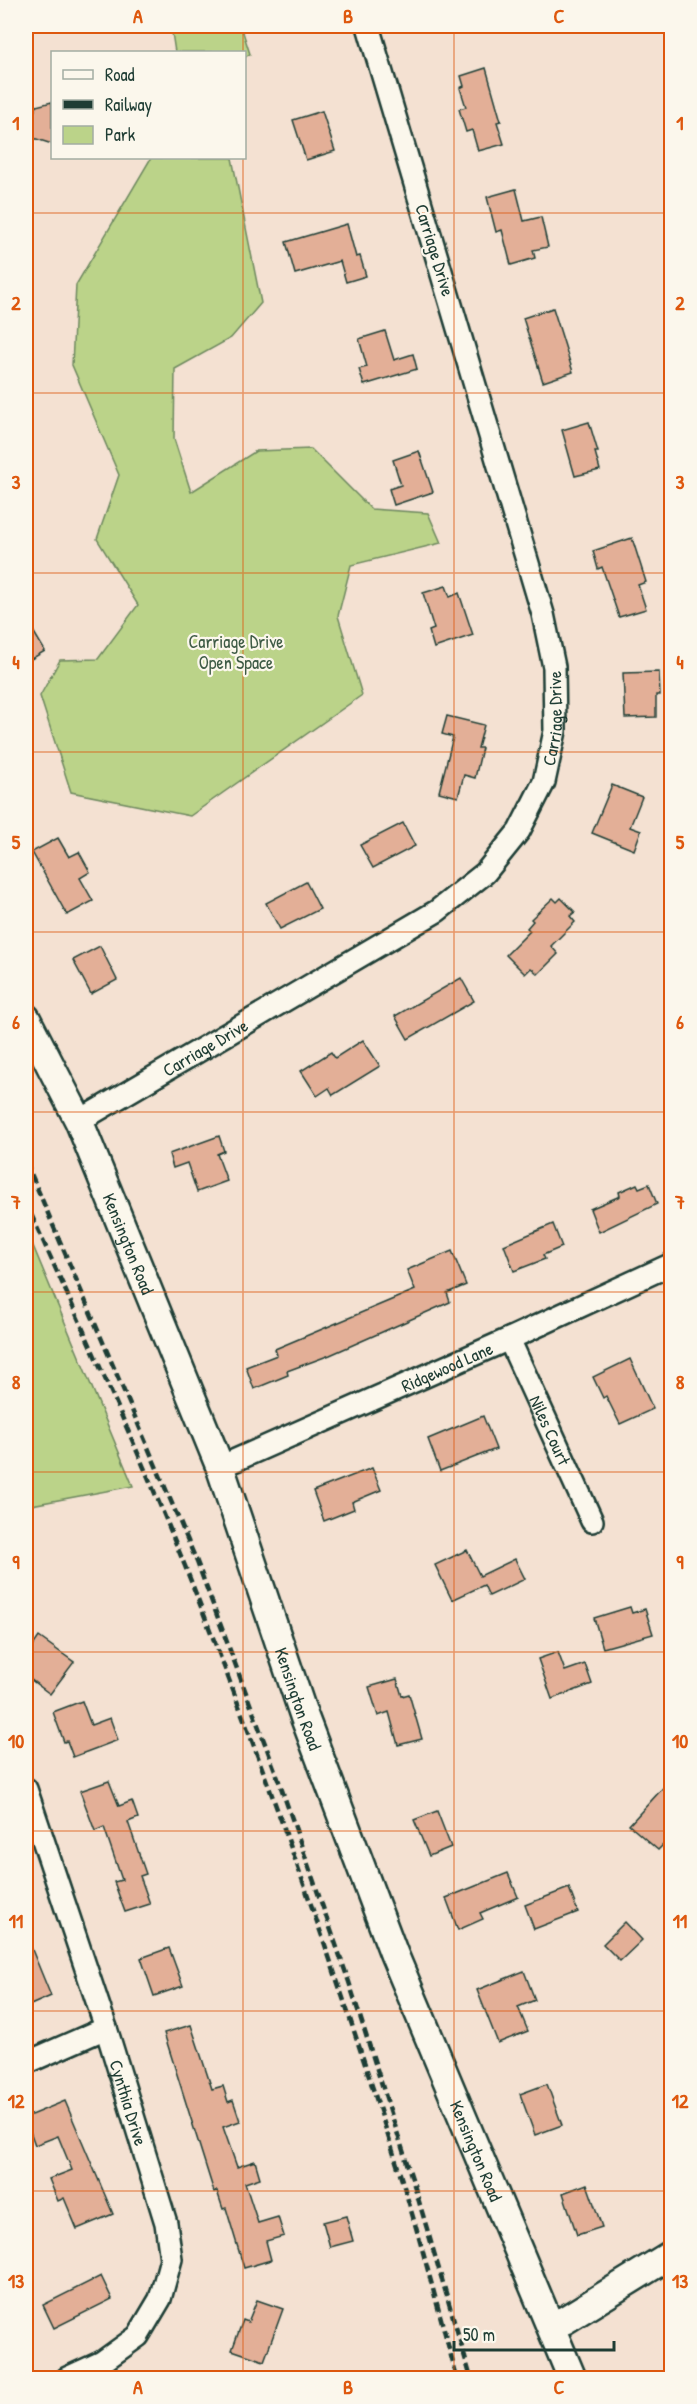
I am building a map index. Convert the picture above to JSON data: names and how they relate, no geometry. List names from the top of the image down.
{
  "streets": {
    "street": [
      "Carriage Drive",
      "Kensington Road",
      "Ridgewood Lane",
      "Niles Court",
      "Cynthia Drive"
    ]
  },
  "crossings": [
    ["Carriage Drive", "Kensington Road"],
    ["Kensington Road", "Ridgewood Lane"],
    ["Ridgewood Lane", "Niles Court"]
  ],
  "parks": ["Carriage Drive Open Space"],
  "legend": ["Road", "Railway", "Park"],
  "scale_bar": "50 m",
  "grid": {
    "columns": ["A", "B", "C"],
    "rows": [
      "1",
      "2",
      "3",
      "4",
      "5",
      "6",
      "7",
      "8",
      "9",
      "10",
      "11",
      "12",
      "13"
    ]
  }
}
